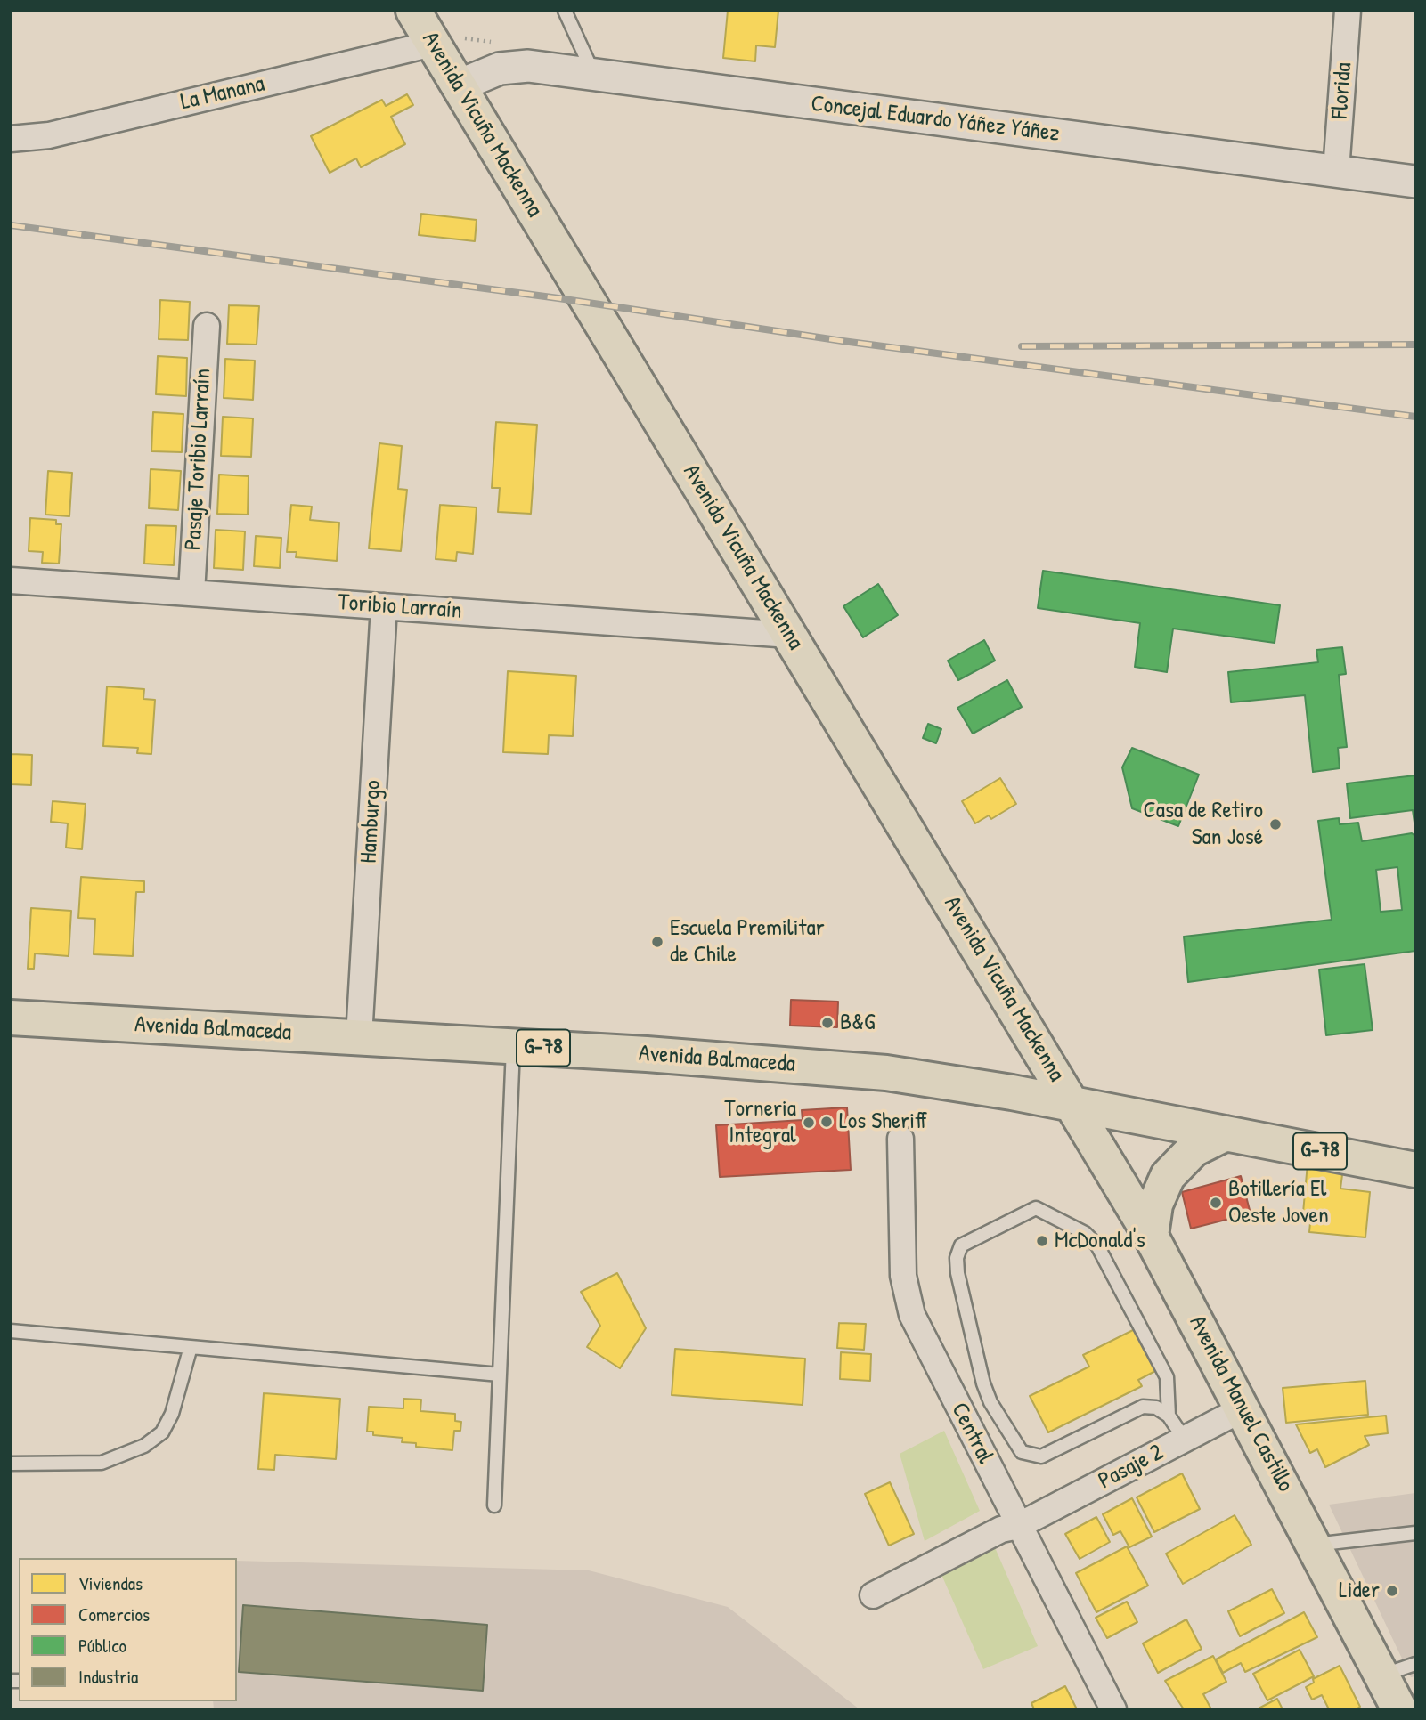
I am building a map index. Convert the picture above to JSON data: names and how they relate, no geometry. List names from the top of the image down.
{
  "streets": {
    "main road": [
      "Avenida Vicuña Mackenna",
      "Avenida Balmaceda",
      "G-78",
      "Avenida Manuel Castillo"
    ],
    "street": [
      "Florida",
      "La Manana",
      "Concejal Eduardo Yáñez Yáñez",
      "Pasaje Toribio Larraín",
      "Toribio Larraín",
      "Hamburgo",
      "Central",
      "Pasaje 2"
    ]
  },
  "crossings": [
    ["Florida", "Concejal Eduardo Yáñez Yáñez"],
    ["La Manana", "Avenida Vicuña Mackenna"],
    ["Concejal Eduardo Yáñez Yáñez", "Avenida Vicuña Mackenna"],
    ["Avenida Vicuña Mackenna", "Toribio Larraín"],
    ["Avenida Vicuña Mackenna", "Avenida Balmaceda"],
    ["Avenida Vicuña Mackenna", "Avenida Manuel Castillo"],
    ["Pasaje Toribio Larraín", "Toribio Larraín"],
    ["Toribio Larraín", "Hamburgo"],
    ["Hamburgo", "Avenida Balmaceda"],
    ["Avenida Balmaceda", "Avenida Manuel Castillo"],
    ["Avenida Manuel Castillo", "Pasaje 2"],
    ["Central", "Pasaje 2"]
  ],
  "places": [
    "Casa de Retiro San José",
    "Escuela Premilitar de Chile",
    "B&G",
    "Los Sheriff",
    "Torneria Integral",
    "Botillería El Oeste Joven",
    "McDonald's",
    "Lider"
  ],
  "legend": [
    "Viviendas",
    "Comercios",
    "Público",
    "Industria"
  ]
}
